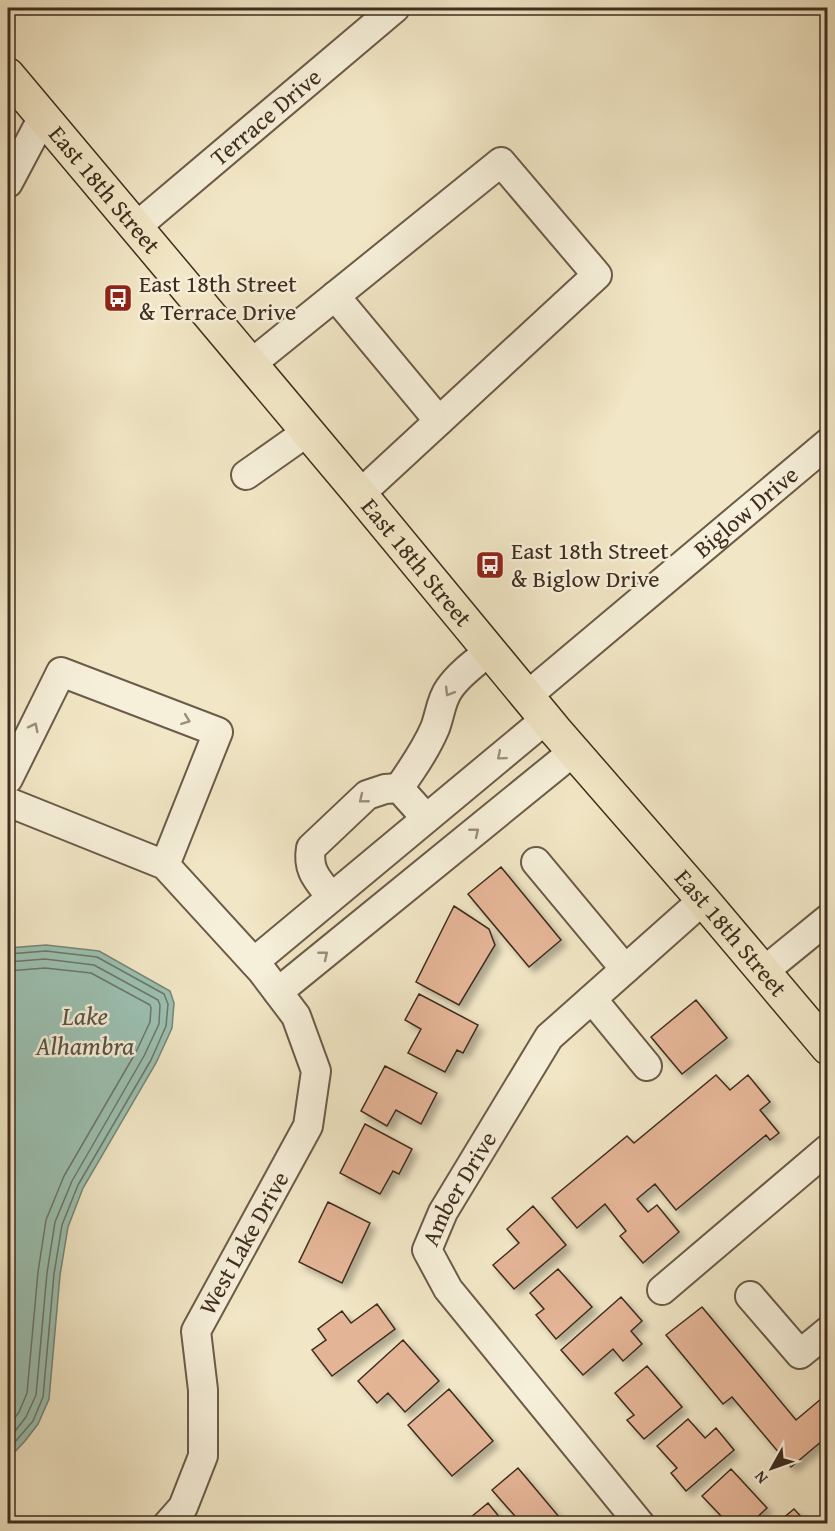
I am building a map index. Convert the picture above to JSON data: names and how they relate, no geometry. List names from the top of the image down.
{
  "streets": {
    "main road": ["East 18th Street"],
    "street": [
      "Terrace Drive",
      "Biglow Drive",
      "Amber Drive",
      "West Lake Drive"
    ]
  },
  "crossings": [
    ["Terrace Drive", "East 18th Street"],
    ["East 18th Street", "Biglow Drive"],
    ["East 18th Street", "Amber Drive"],
    ["Biglow Drive", "West Lake Drive"]
  ],
  "water": ["Lake Alhambra"],
  "places": {
    "bus stop": ["East 18th Street & Terrace Drive", "East 18th Street & Biglow Drive"]
  },
  "north": "bottom left"
}
